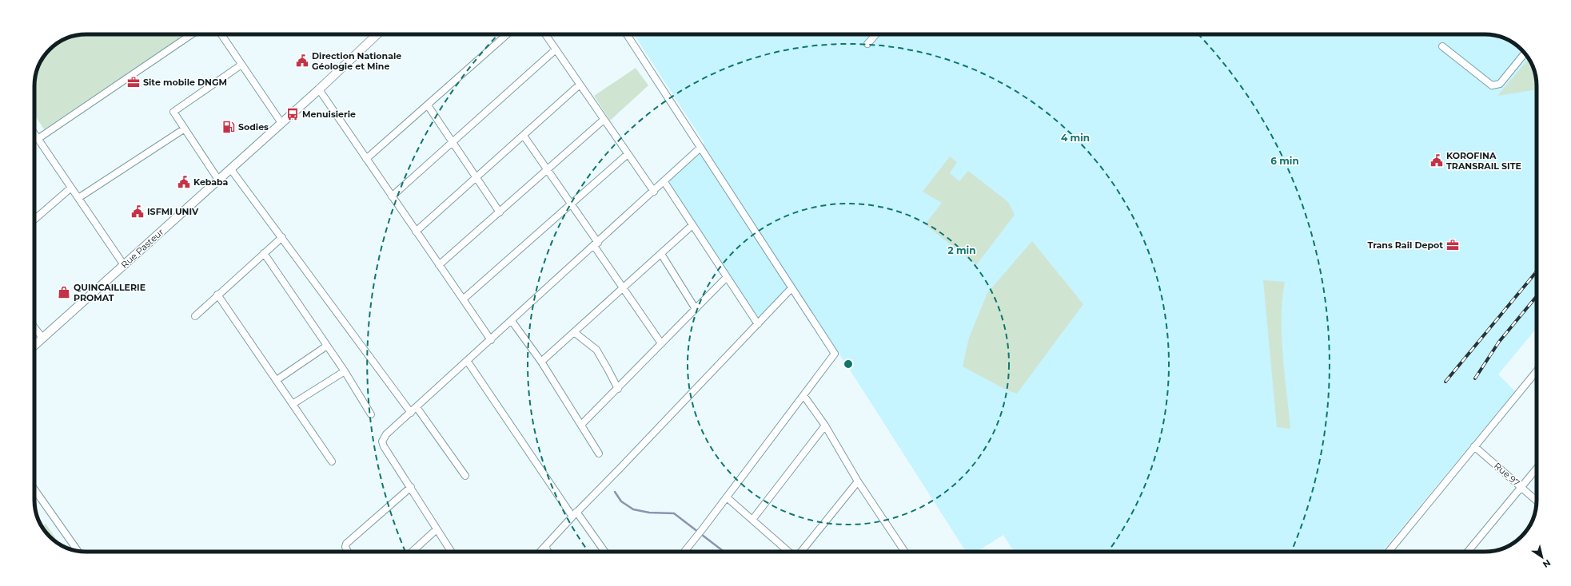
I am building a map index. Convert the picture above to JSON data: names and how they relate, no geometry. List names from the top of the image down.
{
  "streets": {
    "main road": ["Rue Pasteur"],
    "street": ["Rue 97"]
  },
  "places": {
    "public building": [
      "Direction Nationale Géologie et Mine",
      "KOROFINA TRANSRAIL SITE",
      "Kebaba",
      "ISFMI UNIV"
    ],
    "office": ["Site mobile DNGM", "Trans Rail Depot"],
    "bus stop": ["Menuisierie"],
    "fuel station": ["Sodies"],
    "shop": ["QUINCAILLERIE PROMAT"]
  },
  "north": "bottom right",
  "rings": ["4 min", "6 min", "2 min"]
}
